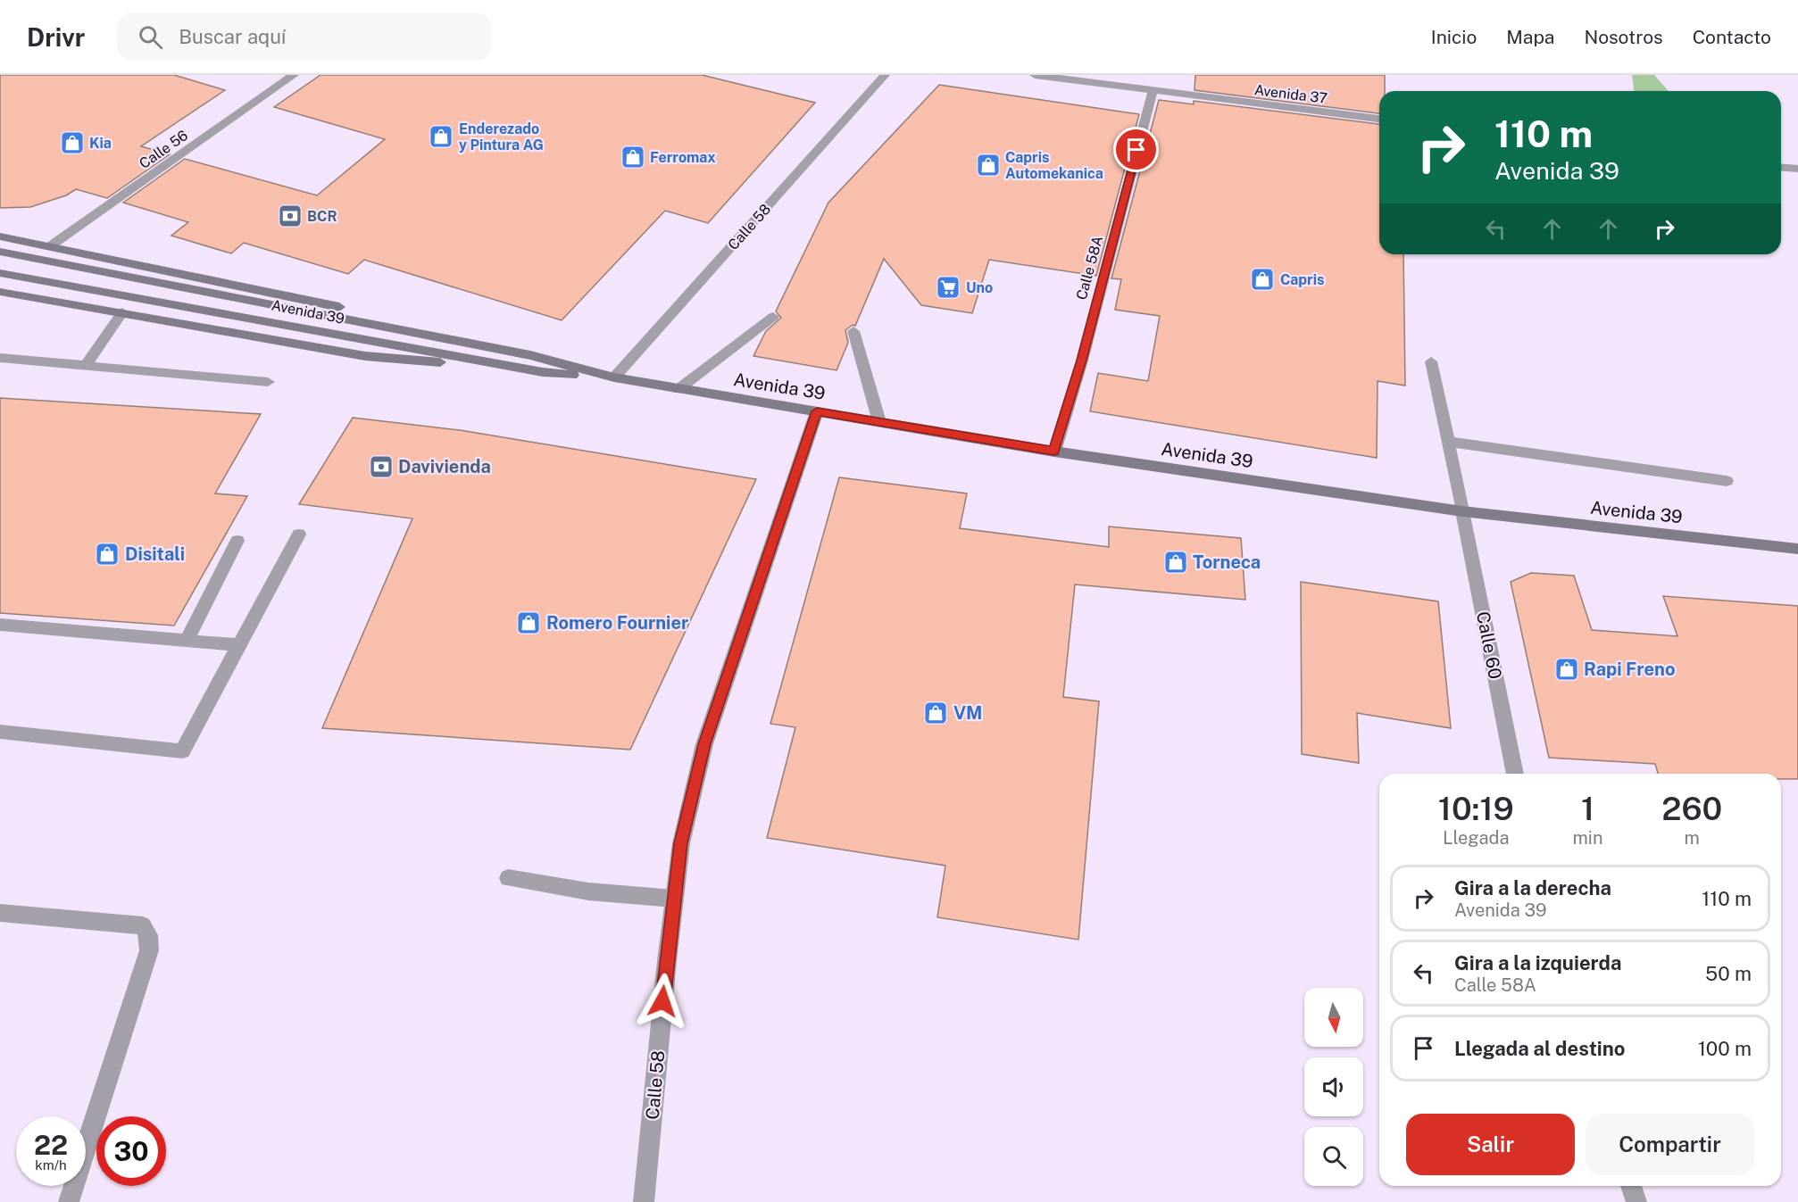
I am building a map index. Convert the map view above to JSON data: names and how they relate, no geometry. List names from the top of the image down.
{
  "streets": {
    "main road": ["Avenida 39"],
    "street": [
      "Avenida 37",
      "Calle 56",
      "Calle 58",
      "Calle 58A",
      "Calle 60"
    ]
  },
  "crossings": [
    ["Avenida 37", "Calle 58A"],
    ["Calle 58", "Avenida 39"],
    ["Calle 58A", "Avenida 39"],
    ["Avenida 39", "Calle 60"]
  ],
  "places": {
    "shop": [
      "Enderezado y Pintura AG",
      "Kia",
      "Ferromax",
      "Capris Automekanica",
      "Capris",
      "Disitali",
      "Torneca",
      "Romero Fournier",
      "Rapi Freno",
      "VM"
    ],
    "bank": ["BCR", "Davivienda"],
    "supermarket": ["Uno"]
  },
  "north": "bottom",
  "page": {
    "header": "Drivr",
    "search": "Buscar aquí",
    "nav": [
      "Inicio",
      "Mapa",
      "Nosotros",
      "Contacto"
    ],
    "turn": ["110 m", "Avenida 39"],
    "eta": [
      "10:19",
      "Llegada",
      "1",
      "min",
      "260",
      "m"
    ],
    "list": [
      {
        "name": "Gira a la derecha",
        "note": "Avenida 39",
        "value": "110 m"
      },
      {
        "name": "Gira a la izquierda",
        "note": "Calle 58A",
        "value": "50 m"
      },
      {
        "name": "Llegada al destino",
        "value": "100 m"
      }
    ],
    "buttons": ["Salir", "Compartir"],
    "speed": "22 km/h",
    "limit": "30"
  }
}
